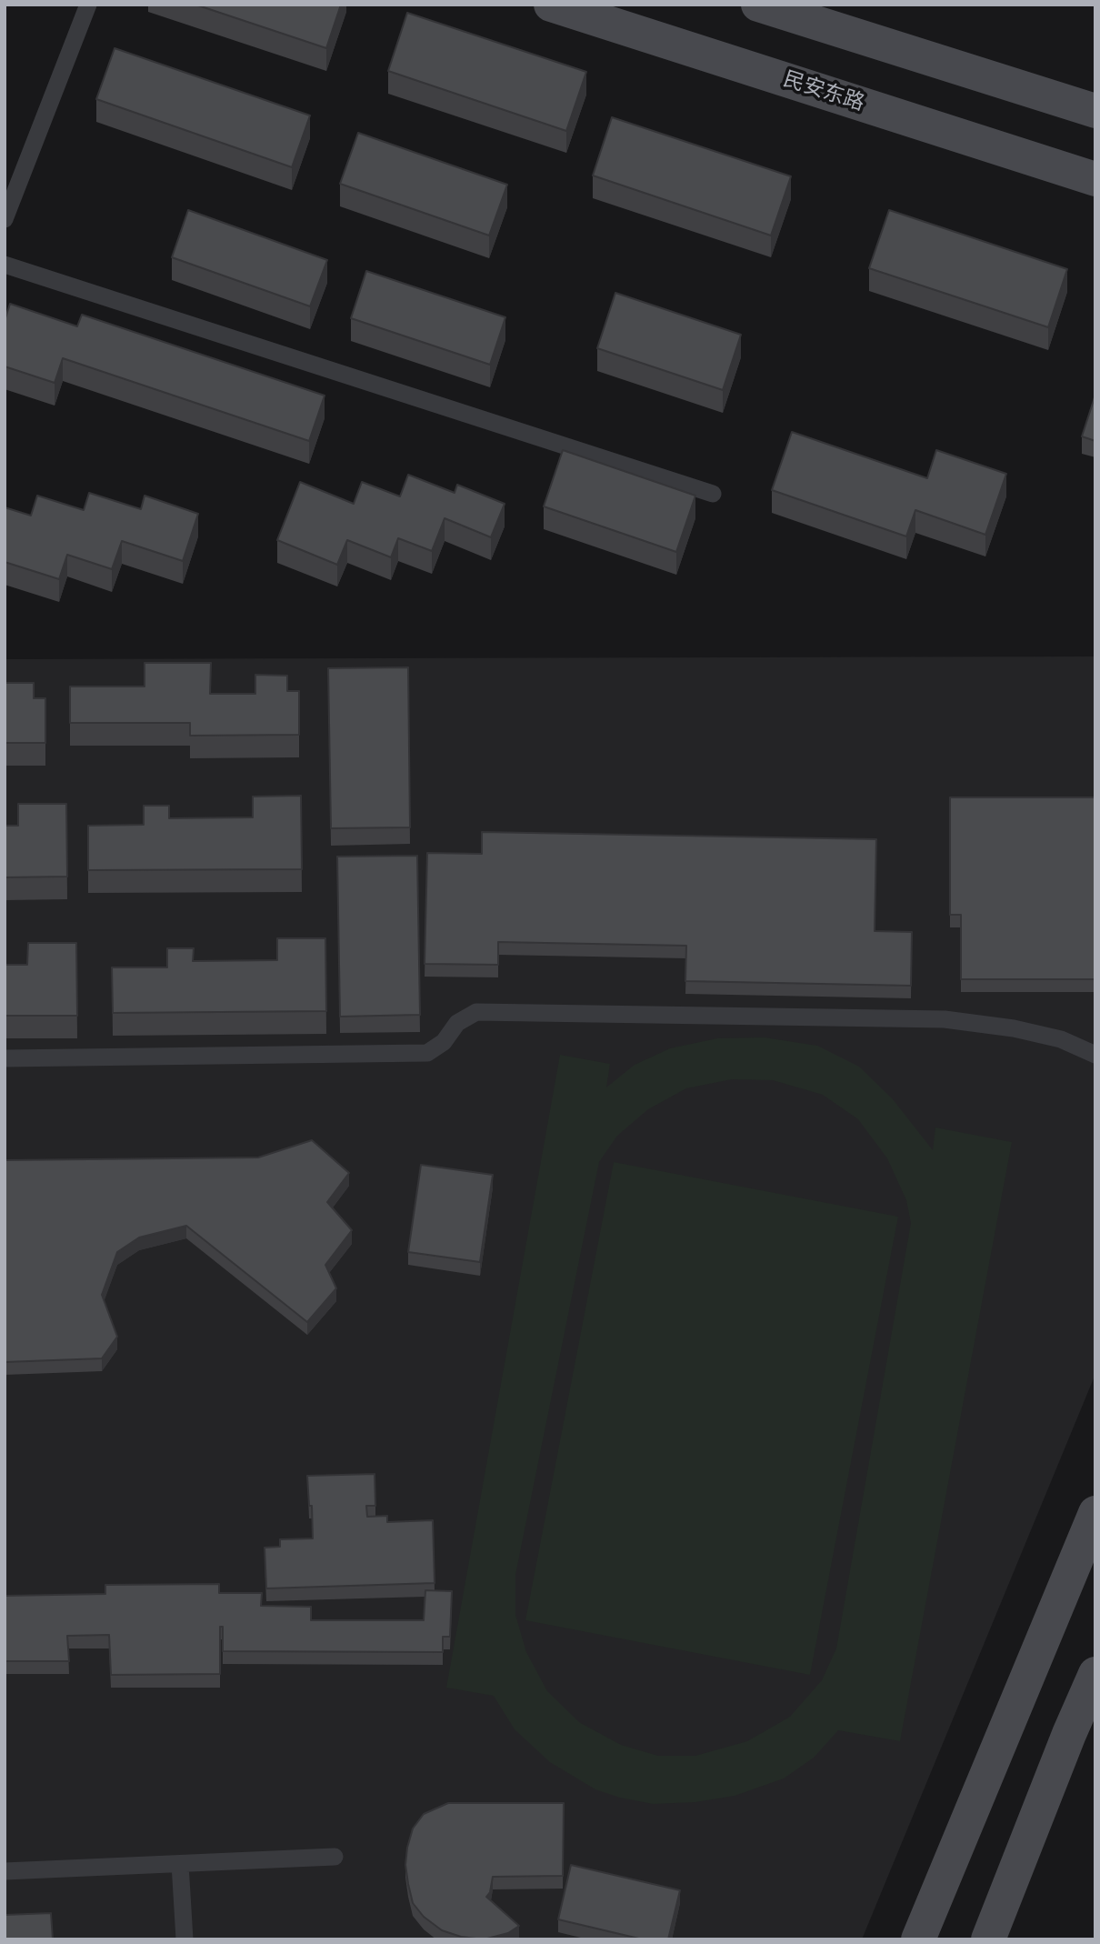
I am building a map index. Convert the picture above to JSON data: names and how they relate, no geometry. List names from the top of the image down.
{
  "streets": {
    "main road": ["民安东路"]
  }
}
